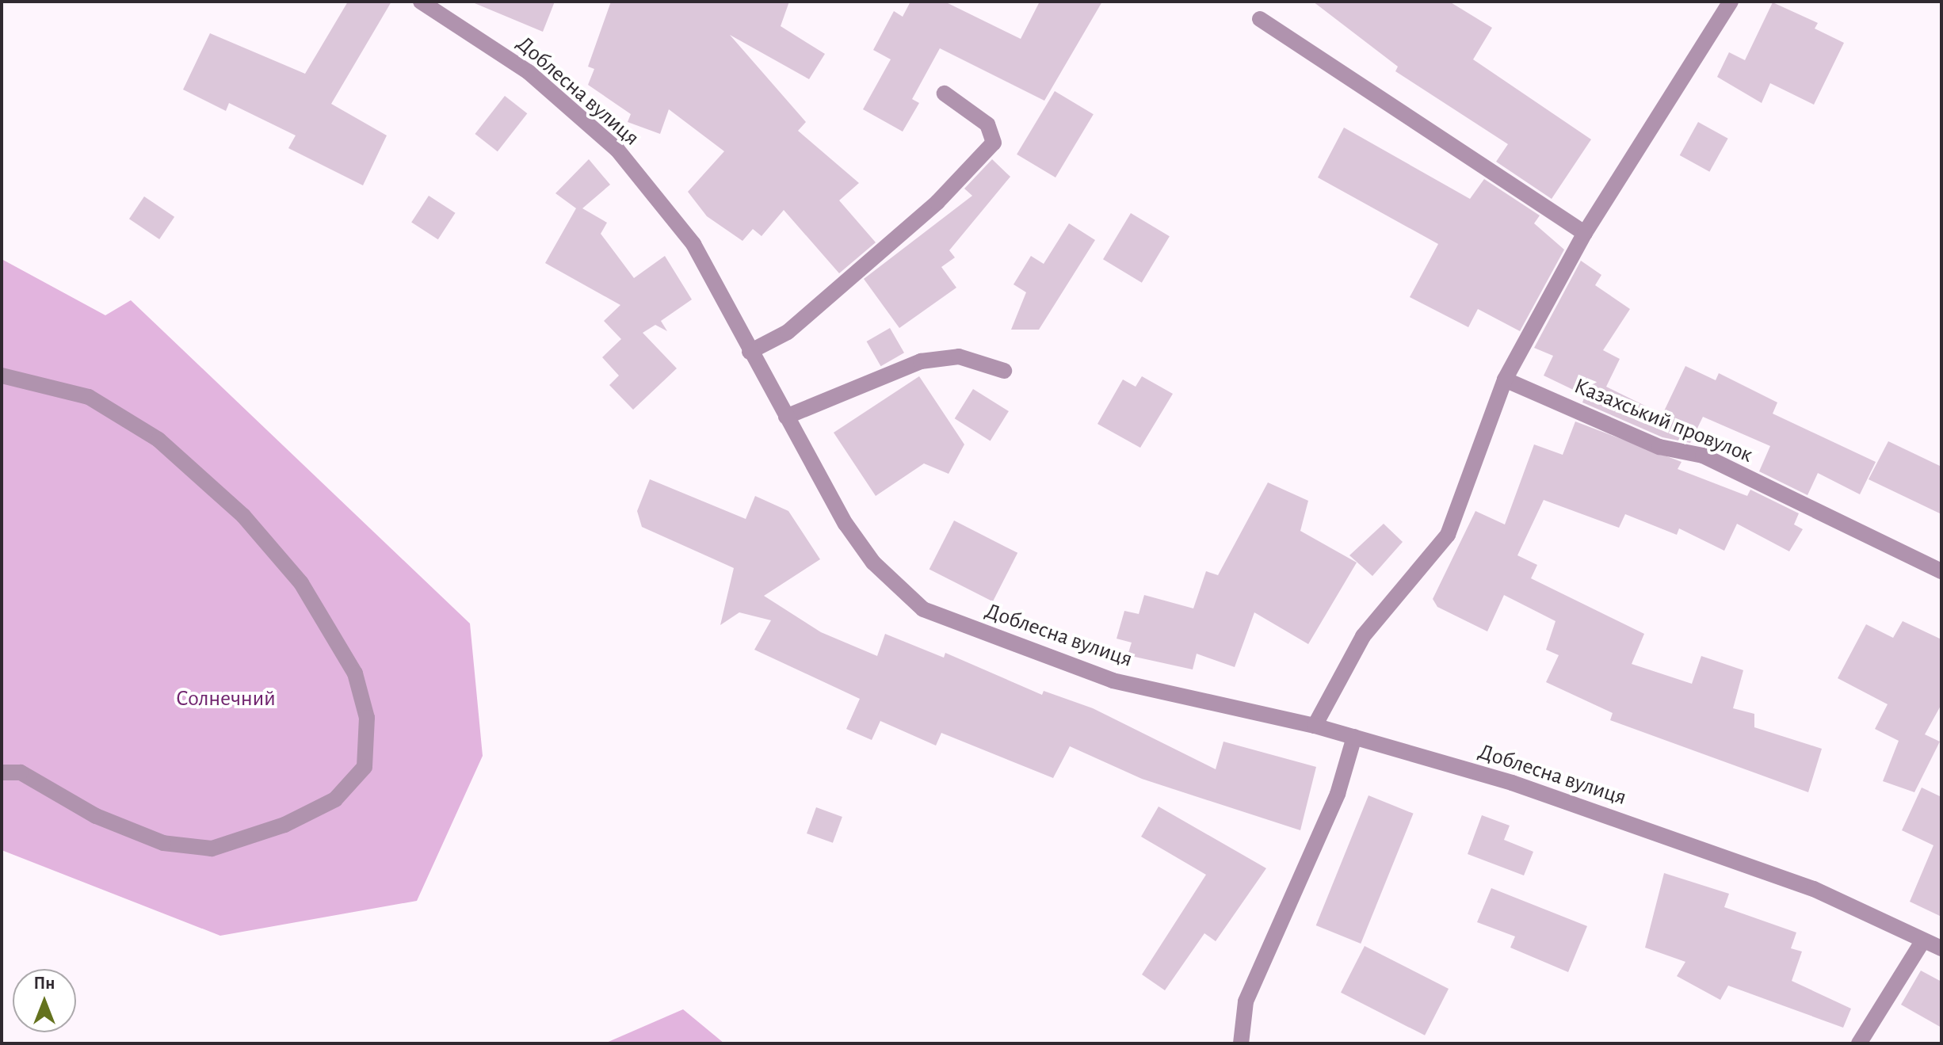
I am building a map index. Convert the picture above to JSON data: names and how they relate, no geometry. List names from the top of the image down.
{
  "streets": {
    "street": ["Доблесна вулиця", "Казахський провулок"]
  },
  "parks": ["Солнечний"],
  "north": "top"
}
